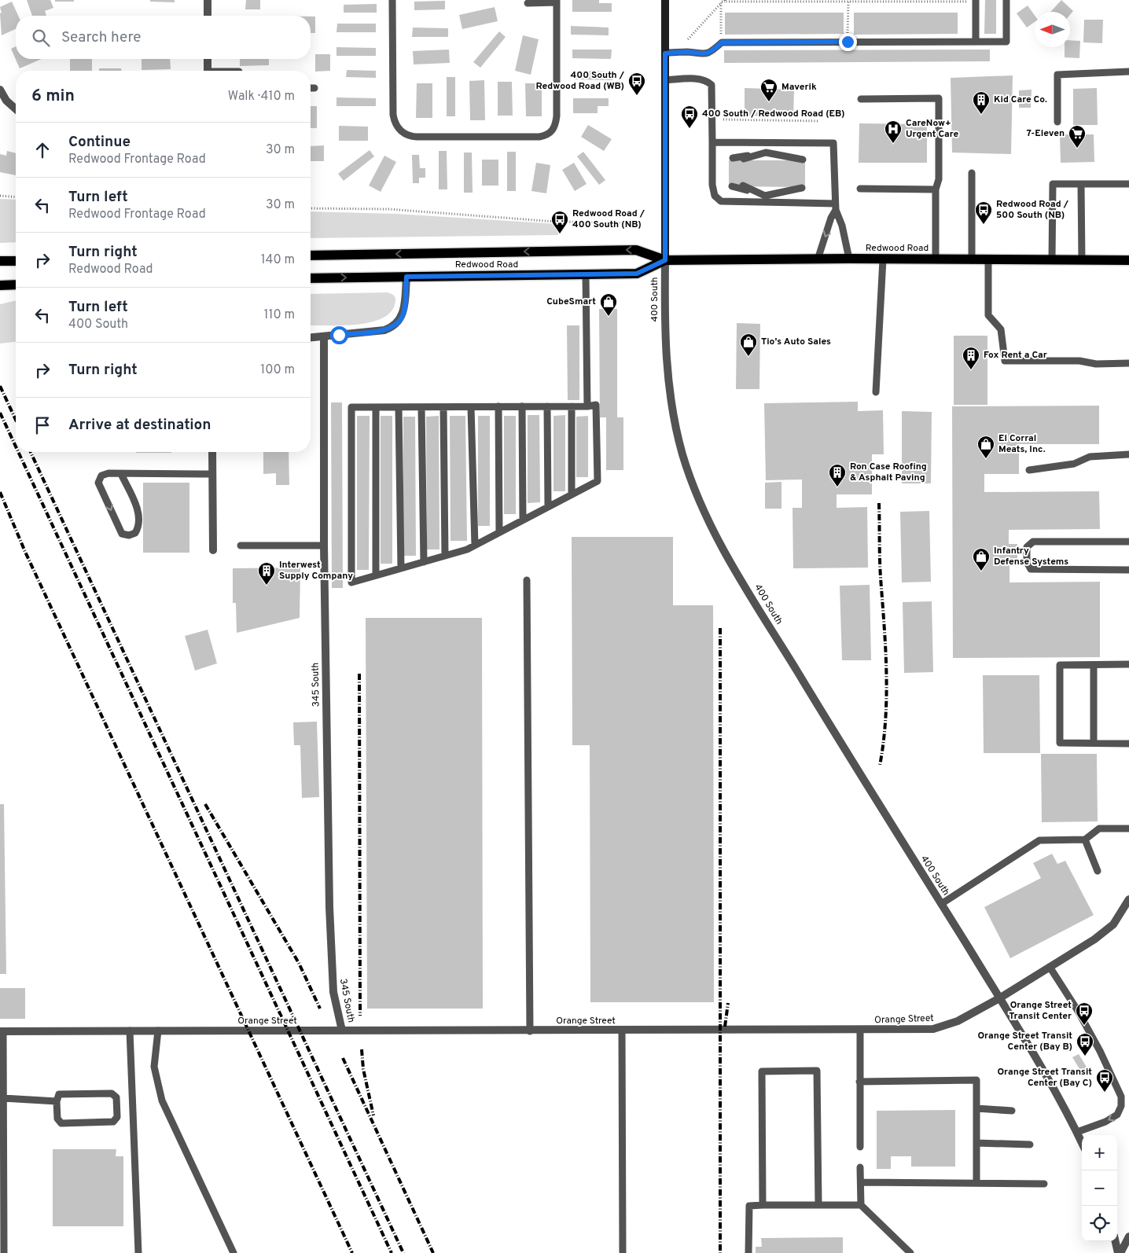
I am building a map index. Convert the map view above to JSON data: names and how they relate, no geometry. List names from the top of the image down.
{
  "streets": {
    "main road": ["Redwood Road", "400 South"],
    "street": ["345 South", "Orange Street"]
  },
  "crossings": [
    ["Redwood Road", "400 South"],
    ["400 South", "Orange Street"],
    ["345 South", "Orange Street"]
  ],
  "places": {
    "bus stop": [
      "400 South / Redwood Road (WB)",
      "400 South / Redwood Road (EB)",
      "Redwood Road / 500 South (NB)",
      "Redwood Road / 400 South (NB)",
      "Orange Street Transit Center",
      "Orange Street Transit Center (Bay B)",
      "Orange Street Transit Center (Bay C)"
    ],
    "supermarket": ["Maverik", "7-Eleven"],
    "building": [
      "Kid Care Co.",
      "Fox Rent a Car",
      "Ron Case Roofing & Asphalt Paving",
      "Interwest Supply Company"
    ],
    "hospital": ["CareNow+ Urgent Care"],
    "shop": [
      "CubeSmart",
      "Tio's Auto Sales",
      "El Corral Meats, Inc.",
      "Infantry Defense Systems"
    ]
  },
  "north": "left",
  "page": {
    "search": "Search here",
    "heading": ["6 min", "Walk · 410 m"],
    "list": [
      ["Continue", "Redwood Frontage Road", "30 m"],
      ["Turn left", "Redwood Frontage Road", "30 m"],
      ["Turn right", "Redwood Road", "140 m"],
      ["Turn left", "400 South", "110 m"],
      ["Turn right", "100 m"],
      "Arrive at destination"
    ],
    "map_buttons": ["+", "−"]
  }
}
